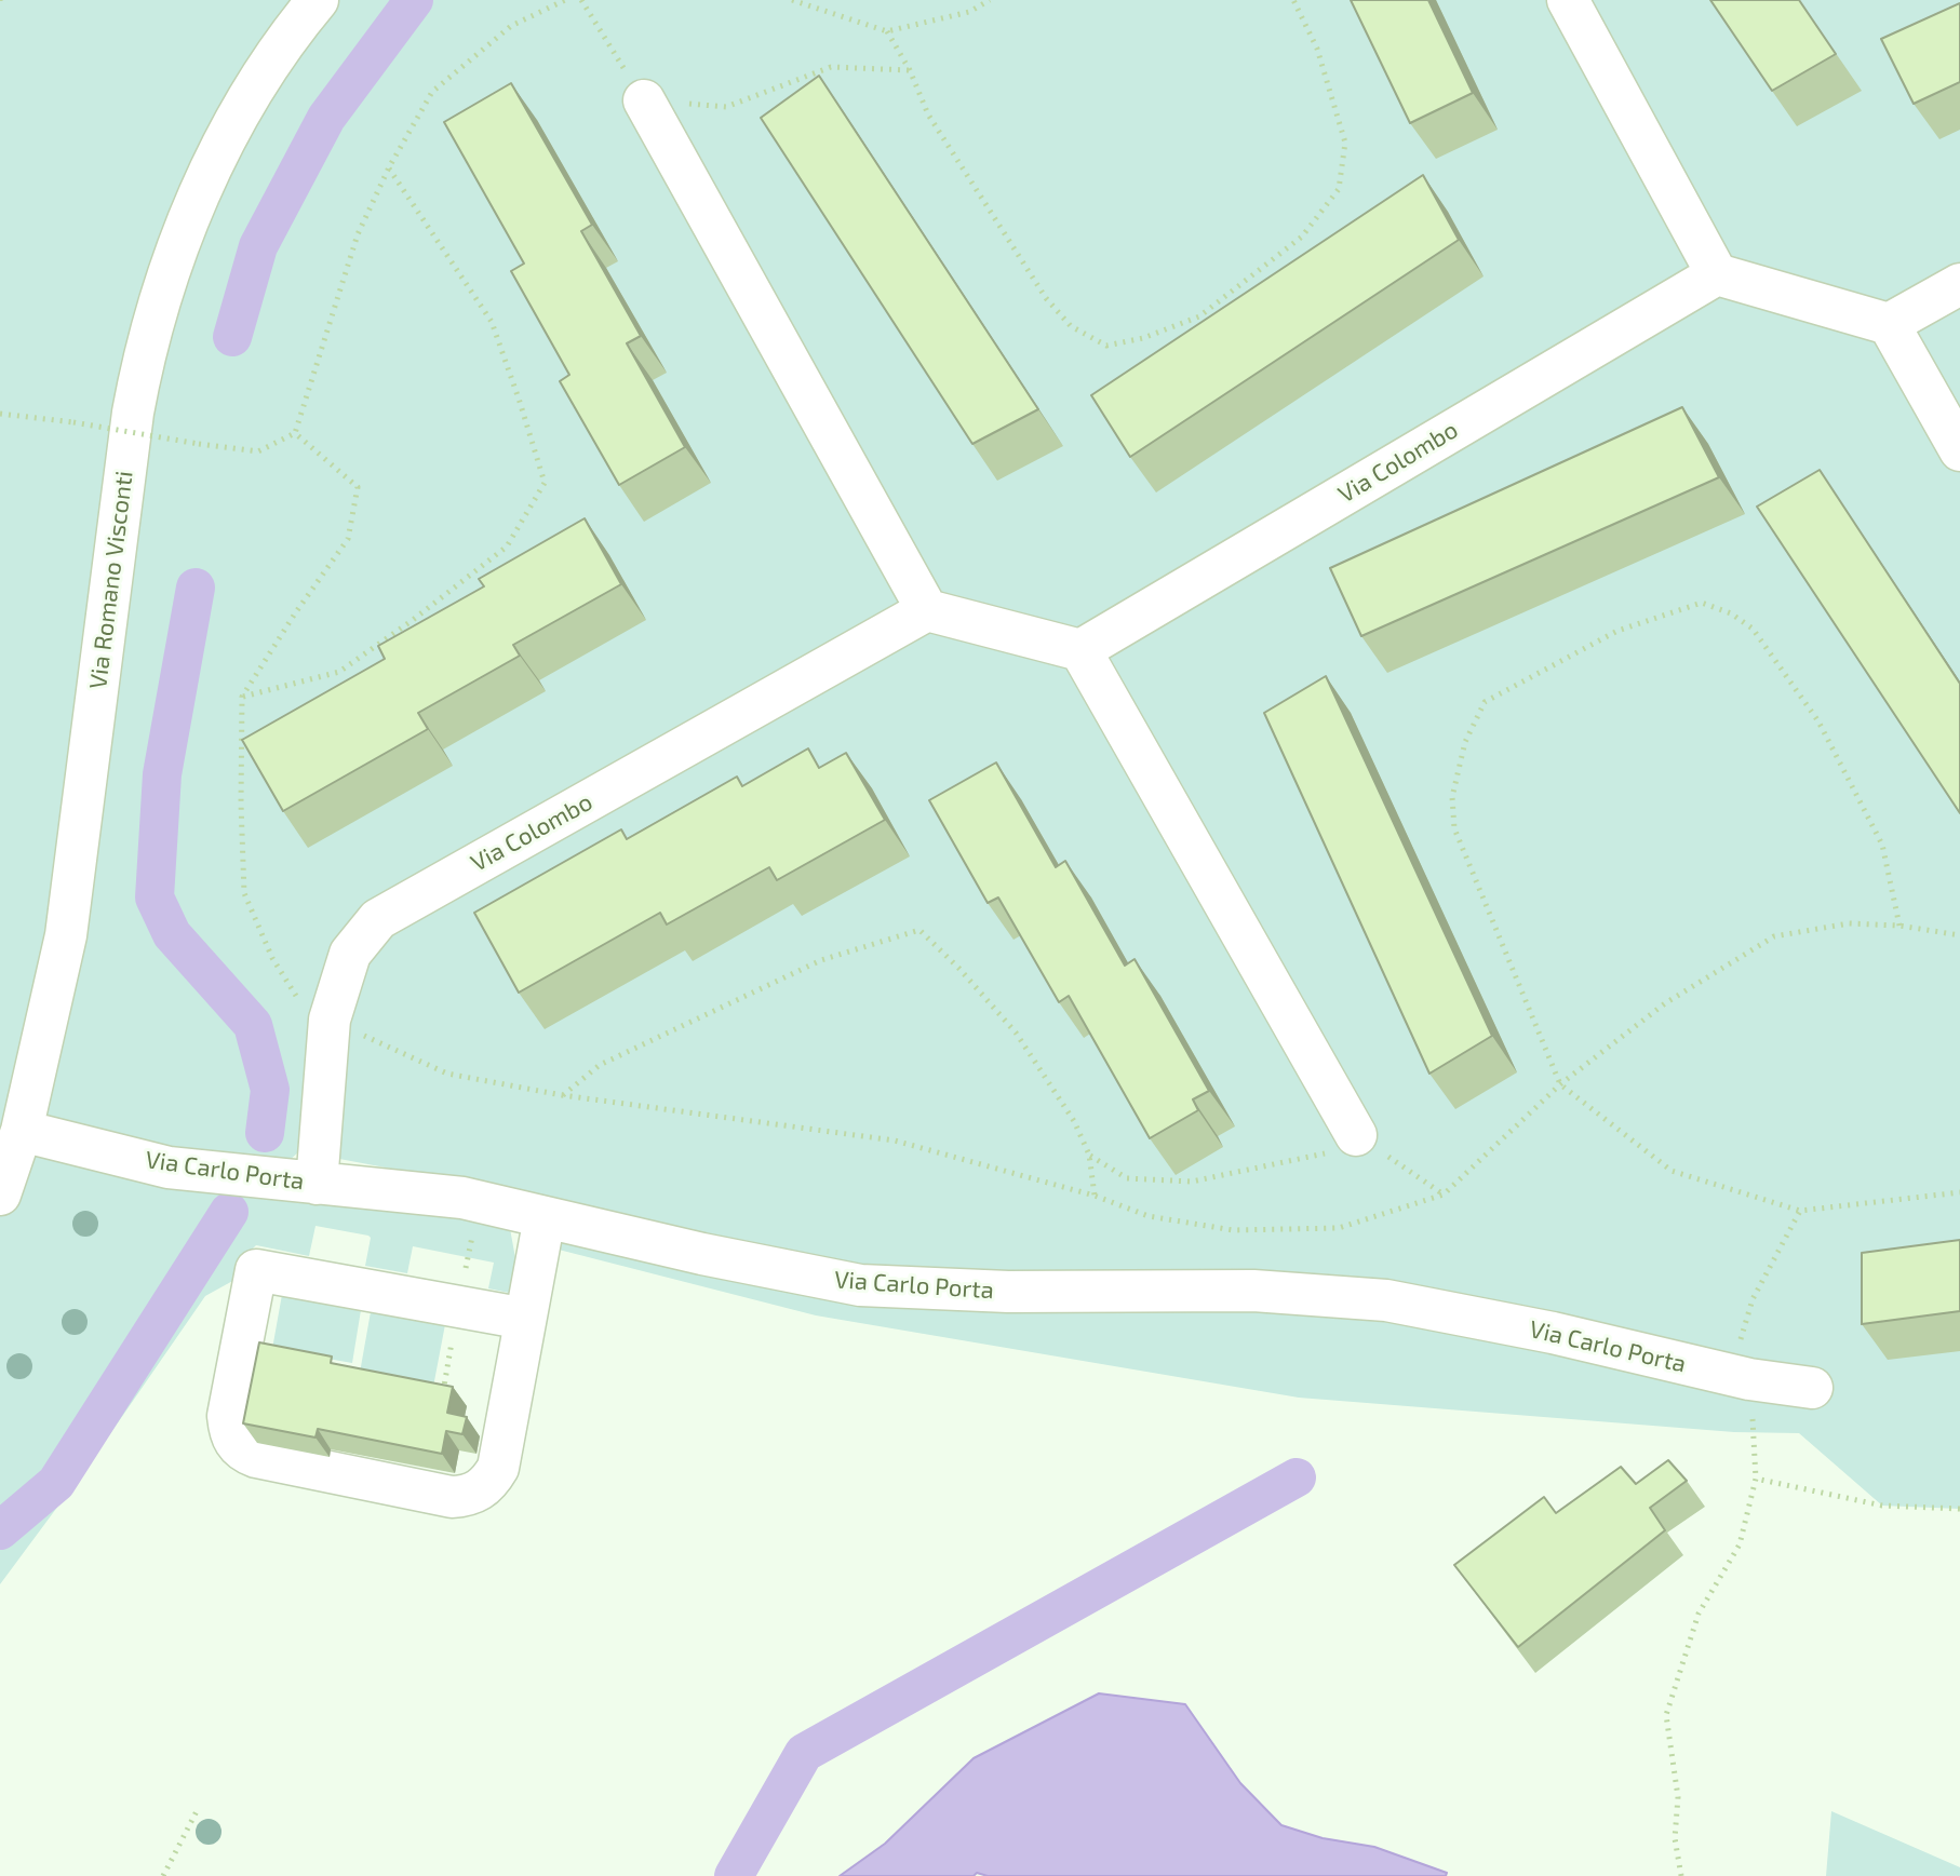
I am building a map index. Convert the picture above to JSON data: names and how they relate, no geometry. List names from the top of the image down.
{
  "streets": {
    "street": ["Via Colombo", "Via Romano Visconti", "Via Carlo Porta"]
  },
  "crossings": [
    ["Via Colombo", "Via Carlo Porta"],
    ["Via Romano Visconti", "Via Carlo Porta"]
  ]
}
